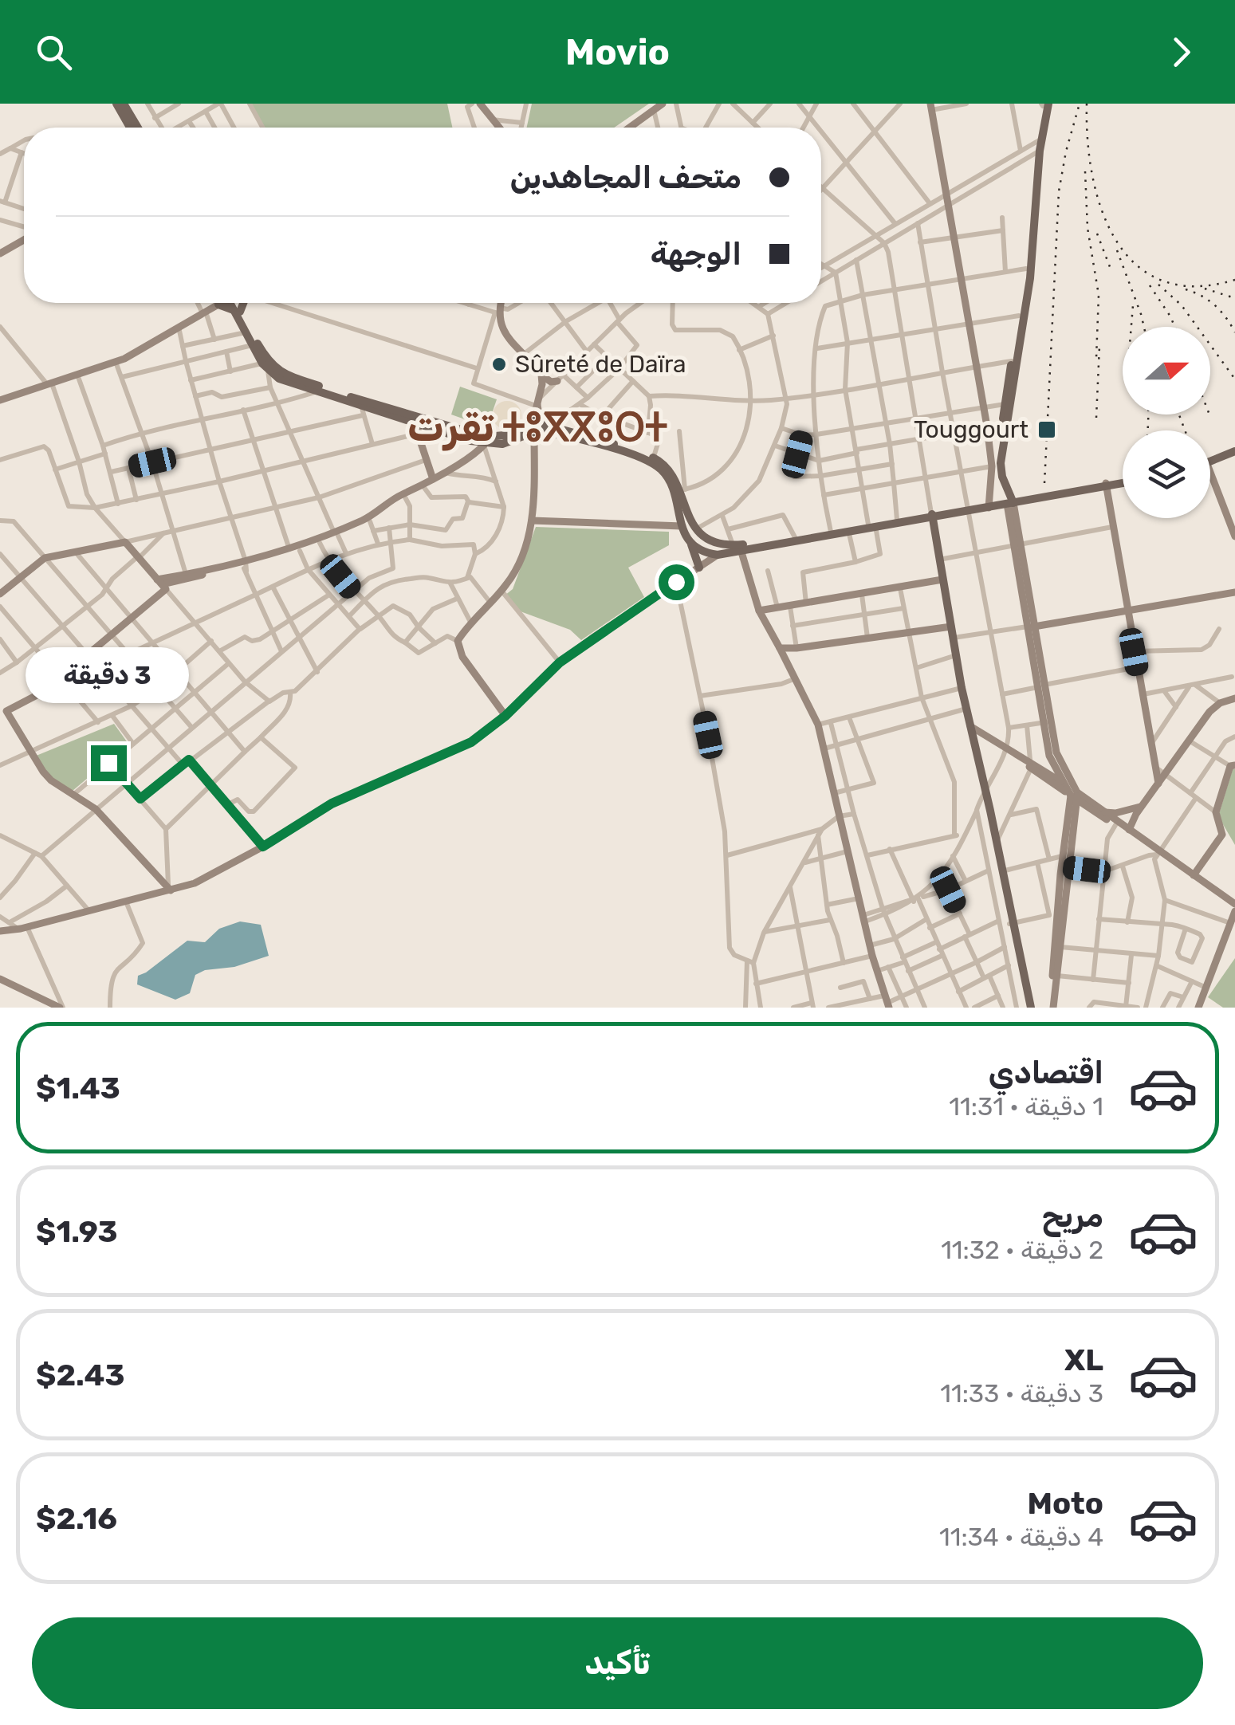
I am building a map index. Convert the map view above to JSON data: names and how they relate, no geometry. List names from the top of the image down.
{
  "districts": ["تقرت ⵜⵓⴳⴳⵓⵔⵜ"],
  "places": {
    "other": ["Sûreté de Daïra"],
    "transit": ["Touggourt"]
  },
  "north": "right",
  "page": {
    "header": "Movio",
    "banner": ["متحف المجاهدين", "الوجهة"],
    "bubble": "3 دقيقة",
    "list": [
      {
        "name": "اقتصادي",
        "note": "1 دقيقة · 11:31",
        "value": "$1.43"
      },
      {
        "name": "مريح",
        "note": "2 دقيقة · 11:32",
        "value": "$1.93"
      },
      {
        "name": "XL",
        "note": "3 دقيقة · 11:33",
        "value": "$2.43"
      },
      {
        "name": "Moto",
        "note": "4 دقيقة · 11:34",
        "value": "$2.16"
      }
    ],
    "buttons": "تأكيد"
  }
}
